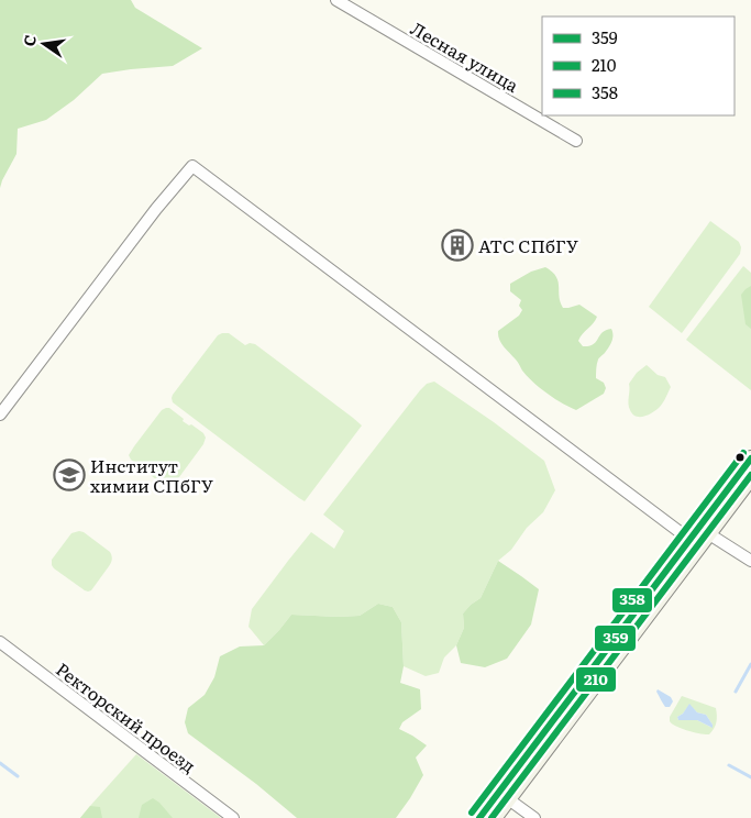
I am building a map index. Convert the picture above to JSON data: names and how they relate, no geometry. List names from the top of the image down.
{
  "streets": {
    "street": ["Лесная улица", "Ректорский проезд"]
  },
  "places": {
    "building": ["АТС СПбГУ"],
    "school or university": ["Институт химии СПбГУ"]
  },
  "lines": ["transit line 358", "transit line 359", "transit line 210"],
  "legend": ["359", "210", "358"],
  "north": "left"
}
